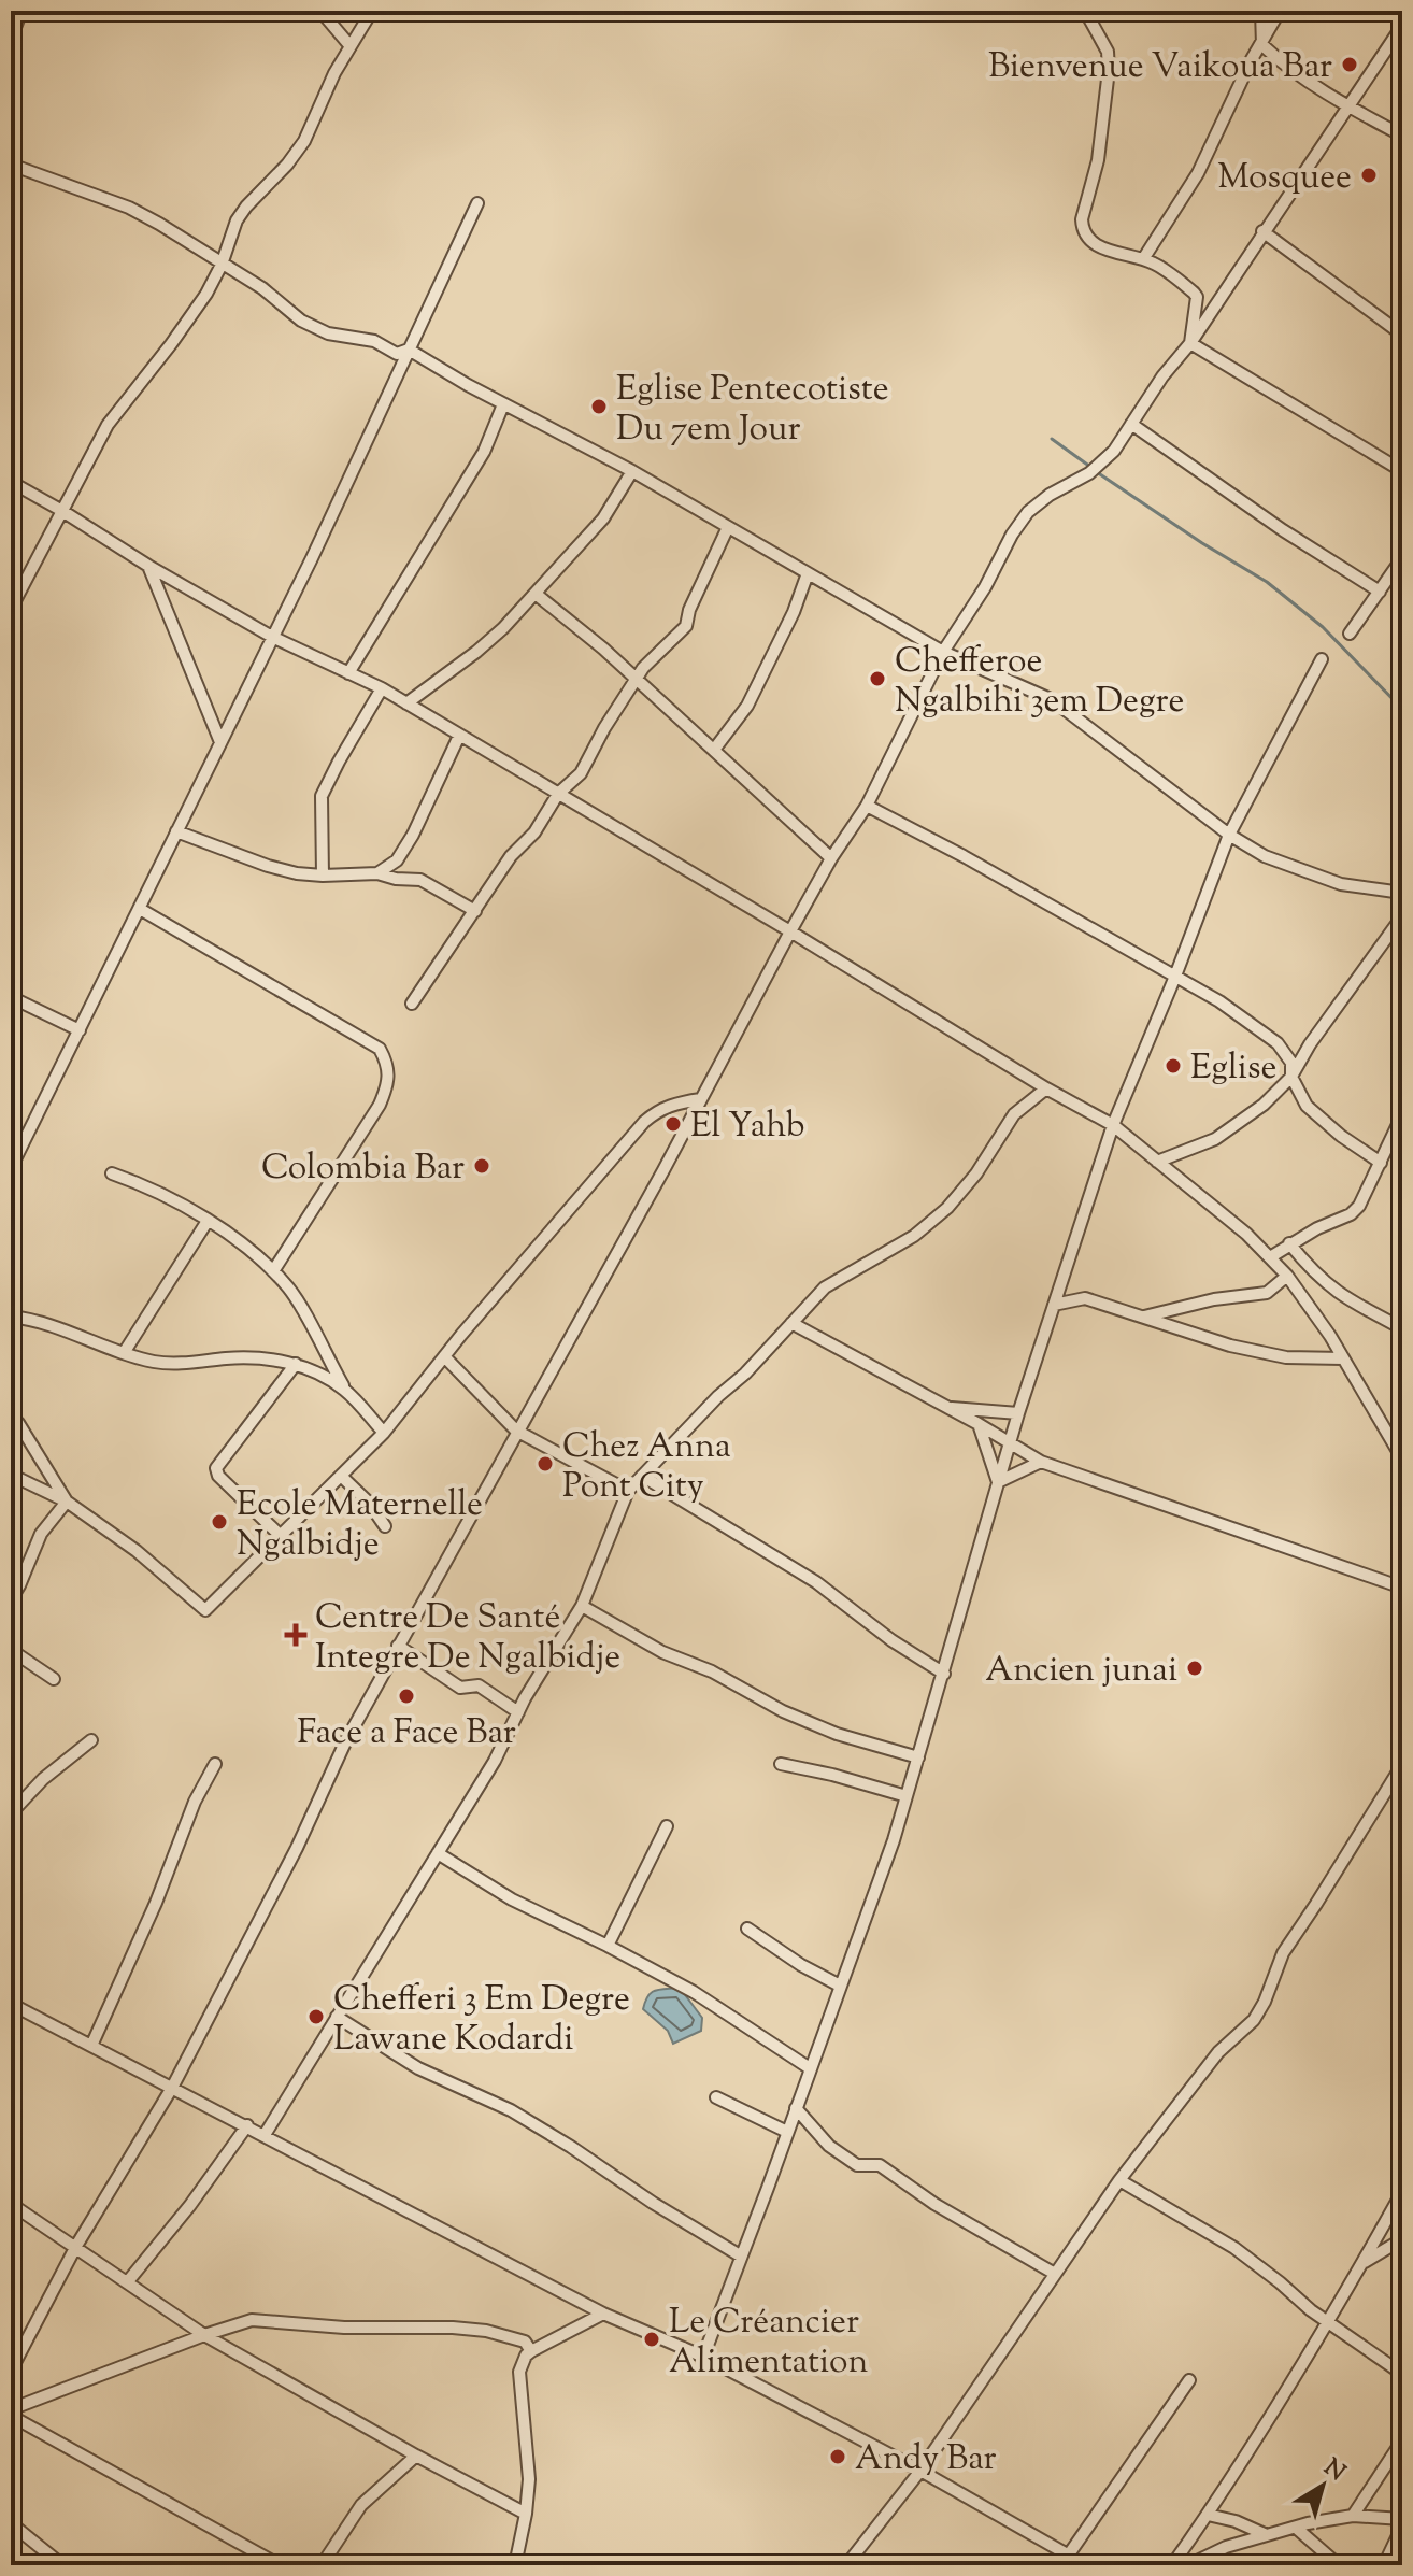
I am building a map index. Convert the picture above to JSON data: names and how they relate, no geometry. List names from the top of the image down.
{
  "places": {
    "other": [
      "Bienvenue Vaikoua Bar",
      "Mosquee",
      "Eglise Pentecotiste Du 7em Jour",
      "Chefferoe Ngalbihi 3em Degre",
      "Eglise",
      "El Yahb",
      "Colombia Bar",
      "Chez Anna Pont City",
      "Ecole Maternelle Ngalbidje",
      "Ancien junai",
      "Face a Face Bar",
      "Chefferi 3 Em Degre Lawane Kodardi",
      "Le Créancier Alimentation",
      "Andy Bar"
    ],
    "health": ["Centre De Santé Integre De Ngalbidje"]
  },
  "north": "top right"
}
